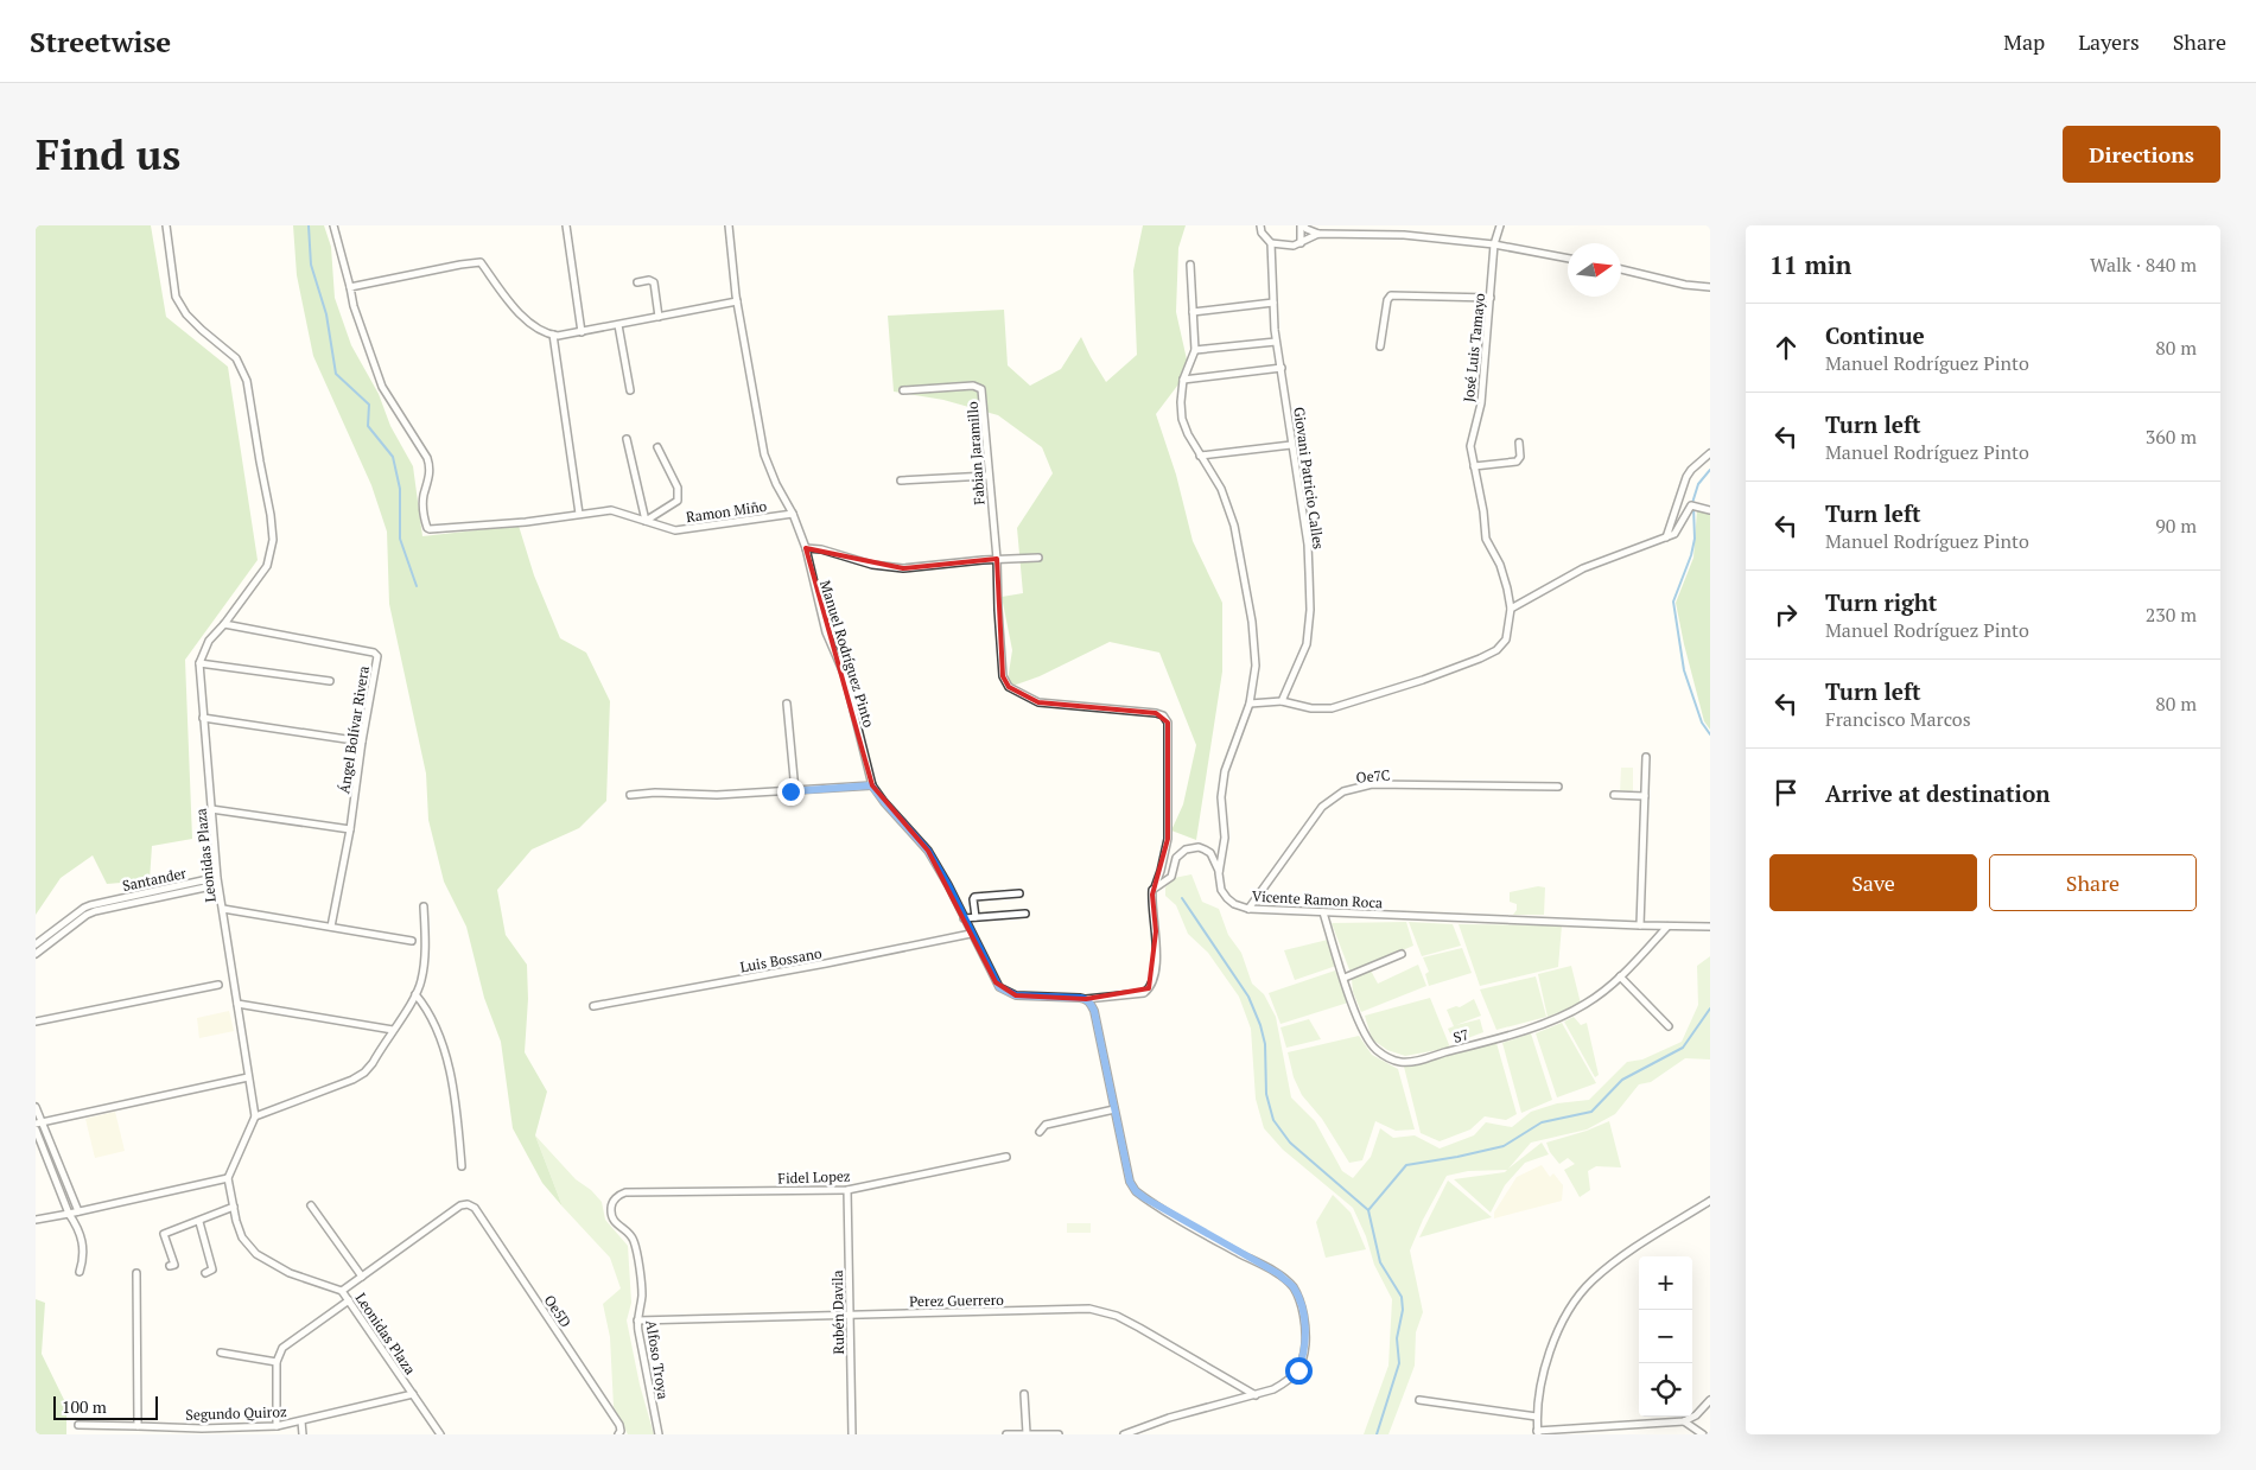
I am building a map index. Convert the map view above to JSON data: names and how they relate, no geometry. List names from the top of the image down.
{
  "streets": {
    "street": [
      "José Luis Tamayo",
      "Fabian Jaramillo",
      "Giovani Patricio Calles",
      "Ramon Miño",
      "Manuel Rodríguez Pinto",
      "Ángel Bolívar Rivera",
      "Oe7C",
      "Leonidas Plaza",
      "Santander",
      "Vicente Ramon Roca",
      "Luis Bossano",
      "S7",
      "Fidel Lopez",
      "Perez Guerrero",
      "Oe5D",
      "Rubén Davila",
      "Alfoso Troya",
      "Segundo Quiroz"
    ]
  },
  "crossings": [
    ["Fabian Jaramillo", "Vicente Ramon Roca"],
    ["Ramon Miño", "Manuel Rodríguez Pinto"],
    ["Manuel Rodríguez Pinto", "Luis Bossano"],
    ["Oe7C", "Vicente Ramon Roca"],
    ["Leonidas Plaza", "Segundo Quiroz"],
    ["Vicente Ramon Roca", "S7"],
    ["Fidel Lopez", "Rubén Davila"],
    ["Fidel Lopez", "Alfoso Troya"],
    ["Perez Guerrero", "Rubén Davila"],
    ["Perez Guerrero", "Alfoso Troya"]
  ],
  "scale_bar": "100 m",
  "north": "right",
  "page": {
    "header": "Streetwise",
    "nav": ["Map", "Layers", "Share"],
    "buttons": [
      "Directions",
      ["Save", "Share"]
    ],
    "title": "Find us",
    "heading": ["11 min", "Walk · 840 m"],
    "list": [
      ["Continue", "Manuel Rodríguez Pinto", "80 m"],
      ["Turn left", "Manuel Rodríguez Pinto", "360 m"],
      ["Turn left", "Manuel Rodríguez Pinto", "90 m"],
      ["Turn right", "Manuel Rodríguez Pinto", "230 m"],
      ["Turn left", "Francisco Marcos", "80 m"],
      "Arrive at destination"
    ],
    "map_buttons": ["+", "−"],
    "scale": "100 m"
  }
}
